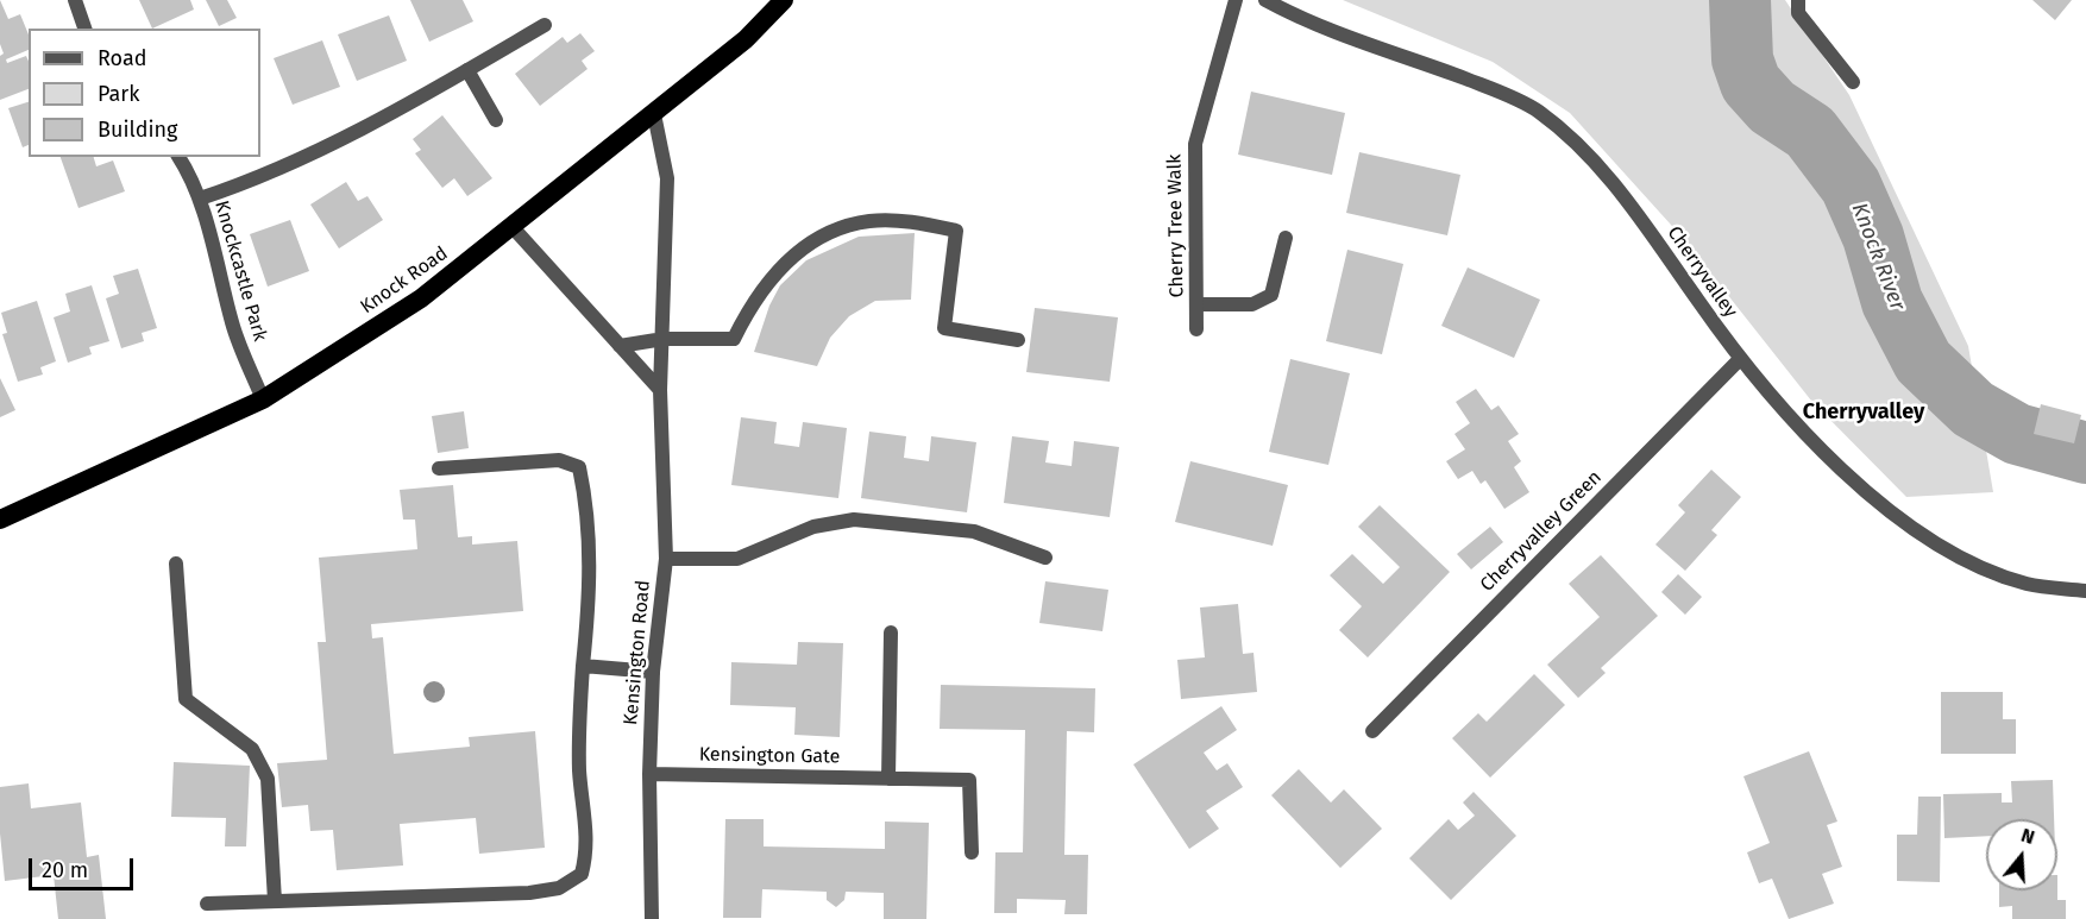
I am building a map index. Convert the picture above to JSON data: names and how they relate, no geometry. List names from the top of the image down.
{
  "streets": {
    "highway": ["Knock Road"],
    "street": [
      "Cherry Tree Walk",
      "Knockcastle Park",
      "Cherryvalley",
      "Cherryvalley Green",
      "Kensington Road",
      "Kensington Gate"
    ]
  },
  "crossings": [
    ["Knockcastle Park", "Knock Road"],
    ["Cherryvalley", "Cherryvalley Green"],
    ["Knock Road", "Kensington Road"],
    ["Kensington Road", "Kensington Gate"]
  ],
  "districts": ["Cherryvalley"],
  "water": ["Knock River"],
  "legend": ["Road", "Park", "Building"],
  "scale_bar": "20 m",
  "north": "top"
}
